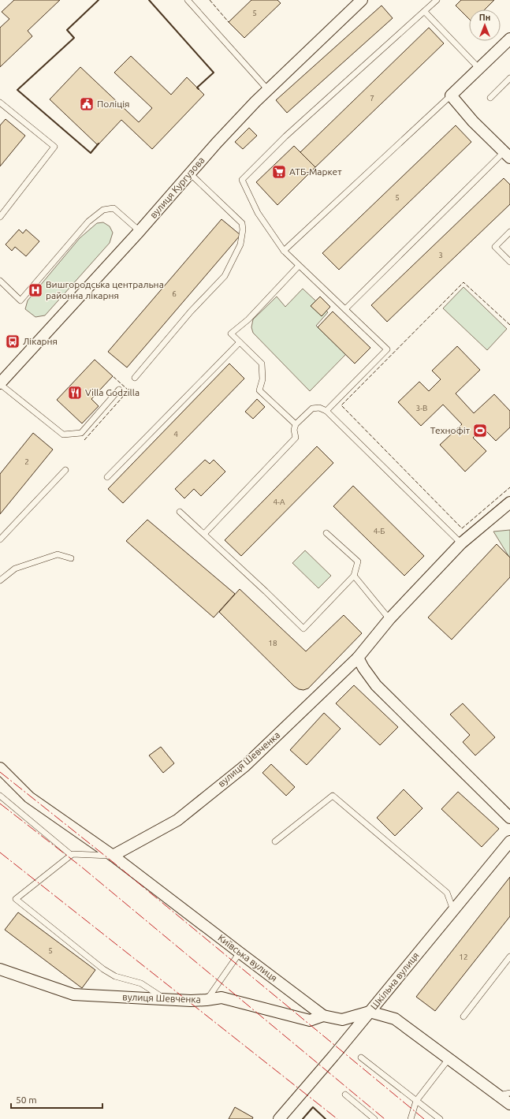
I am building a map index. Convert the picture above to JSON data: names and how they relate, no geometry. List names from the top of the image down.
{
  "streets": {
    "street": [
      "вулиця Кургузова",
      "вулиця Шевченка",
      "Київська вулиця",
      "Шкільна вулиця"
    ]
  },
  "crossings": [
    ["вулиця Шевченка", "Київська вулиця"],
    ["Київська вулиця", "Шкільна вулиця"]
  ],
  "places": {
    "public building": ["Поліція"],
    "supermarket": ["АТБ-Маркет"],
    "hospital": ["Вишгородська центральна районна лікарня"],
    "bus stop": ["Лікарня"],
    "restaurant": ["Villa Godzilla"],
    "sports": ["Технофіт"]
  },
  "house_numbers": [
    "5",
    "7",
    "5",
    "3",
    "6",
    "3-В",
    "4",
    "2",
    "4-А",
    "4-Б",
    "18",
    "5",
    "12"
  ],
  "scale_bar": "50 m",
  "north": "top"
}
